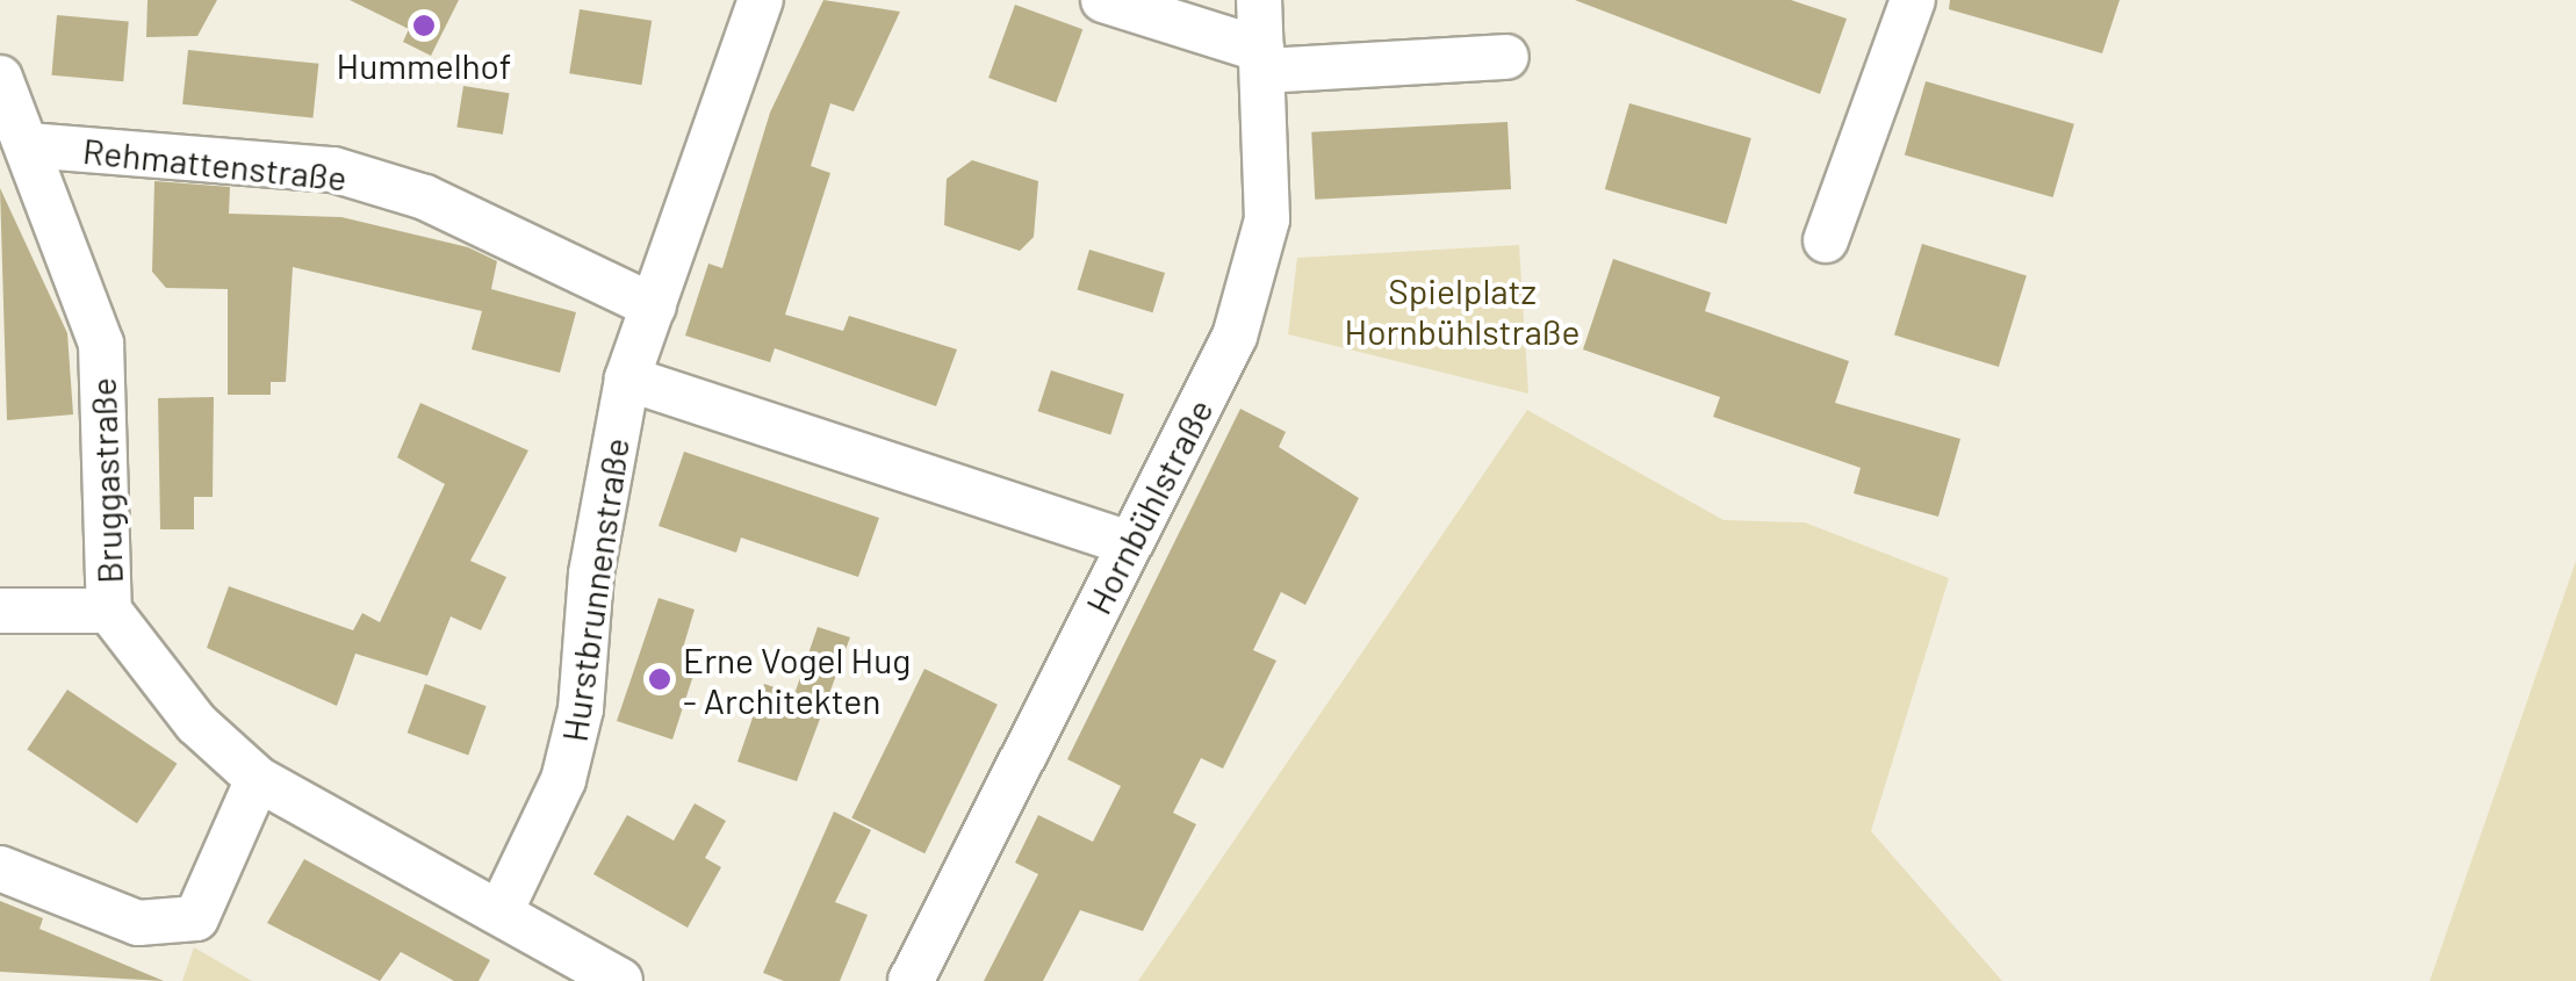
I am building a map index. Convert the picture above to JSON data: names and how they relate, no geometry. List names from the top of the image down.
{
  "streets": {
    "street": [
      "Rehmattenstraße",
      "Bruggastraße",
      "Hornbühlstraße",
      "Hurstbrunnenstraße"
    ]
  },
  "crossings": [
    ["Rehmattenstraße", "Bruggastraße"],
    ["Rehmattenstraße", "Hurstbrunnenstraße"],
    ["Bruggastraße", "Hurstbrunnenstraße"]
  ],
  "parks": ["Spielplatz Hornbühlstraße"],
  "places": ["Hummelhof", "Erne Vogel Hug - Architekten"]
}
